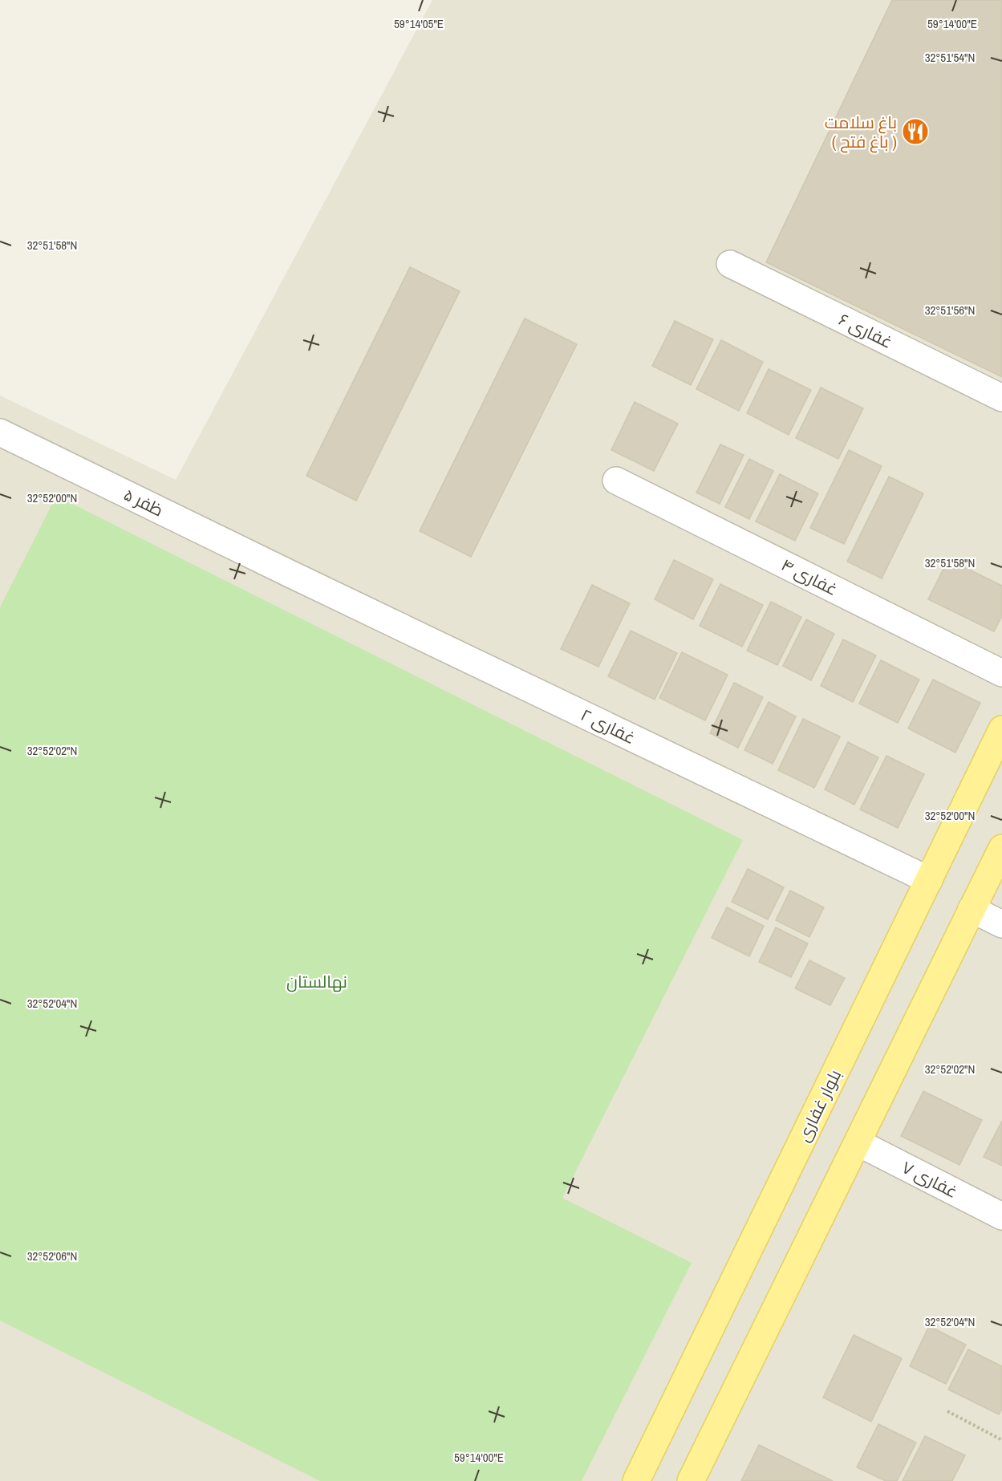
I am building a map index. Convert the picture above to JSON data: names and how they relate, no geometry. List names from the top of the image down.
{
  "streets": {
    "main road": ["بلوار غفاری"],
    "street": [
      "غفاری ۶",
      "ظفر ۵",
      "غفاری ۴",
      "غفاری ۲",
      "غفاری ۷"
    ]
  },
  "crossings": [
    ["ظفر ۵", "غفاری ۲"],
    ["غفاری ۲", "بلوار غفاری"]
  ],
  "parks": ["نهالستان"],
  "places": {
    "restaurant": ["باغ سلامت ( باغ فتح )"]
  },
  "coordinates": [
    "59°14'05\"E",
    "59°14'00\"E",
    "32°51'54\"N",
    "32°51'58\"N",
    "32°51'56\"N",
    "32°52'00\"N",
    "32°52'02\"N",
    "32°52'04\"N",
    "32°52'06\"N"
  ]
}
